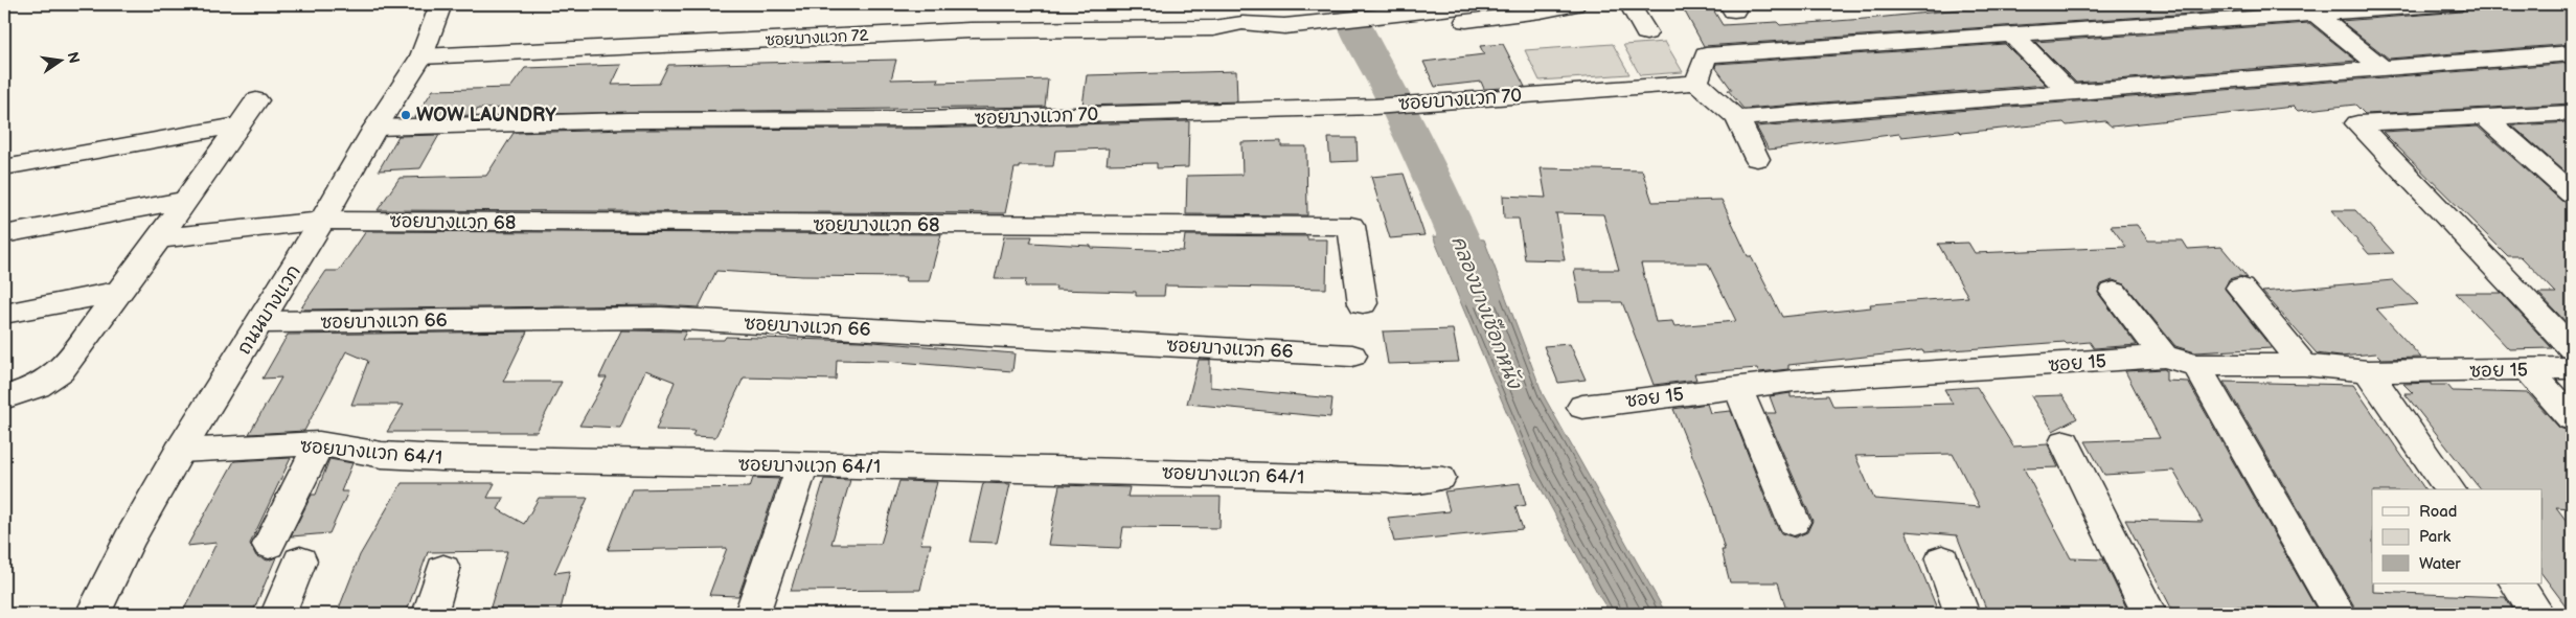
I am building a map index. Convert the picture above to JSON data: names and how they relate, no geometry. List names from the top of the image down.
{
  "streets": {
    "street": [
      "ซอยบางแวก 72",
      "ซอยบางแวก 70",
      "ซอยบางแวก 68",
      "ถนนบางแวก",
      "ซอยบางแวก 66",
      "ซอย 15",
      "ซอยบางแวก 64/1"
    ]
  },
  "crossings": [
    ["ซอยบางแวก 72", "ถนนบางแวก"],
    ["ซอยบางแวก 70", "ถนนบางแวก"],
    ["ซอยบางแวก 68", "ถนนบางแวก"],
    ["ถนนบางแวก", "ซอยบางแวก 66"],
    ["ถนนบางแวก", "ซอยบางแวก 64/1"]
  ],
  "water": ["คลองบางเชือกหนัง"],
  "places": ["WOW LAUNDRY"],
  "legend": ["Road", "Park", "Water"],
  "north": "right"
}
